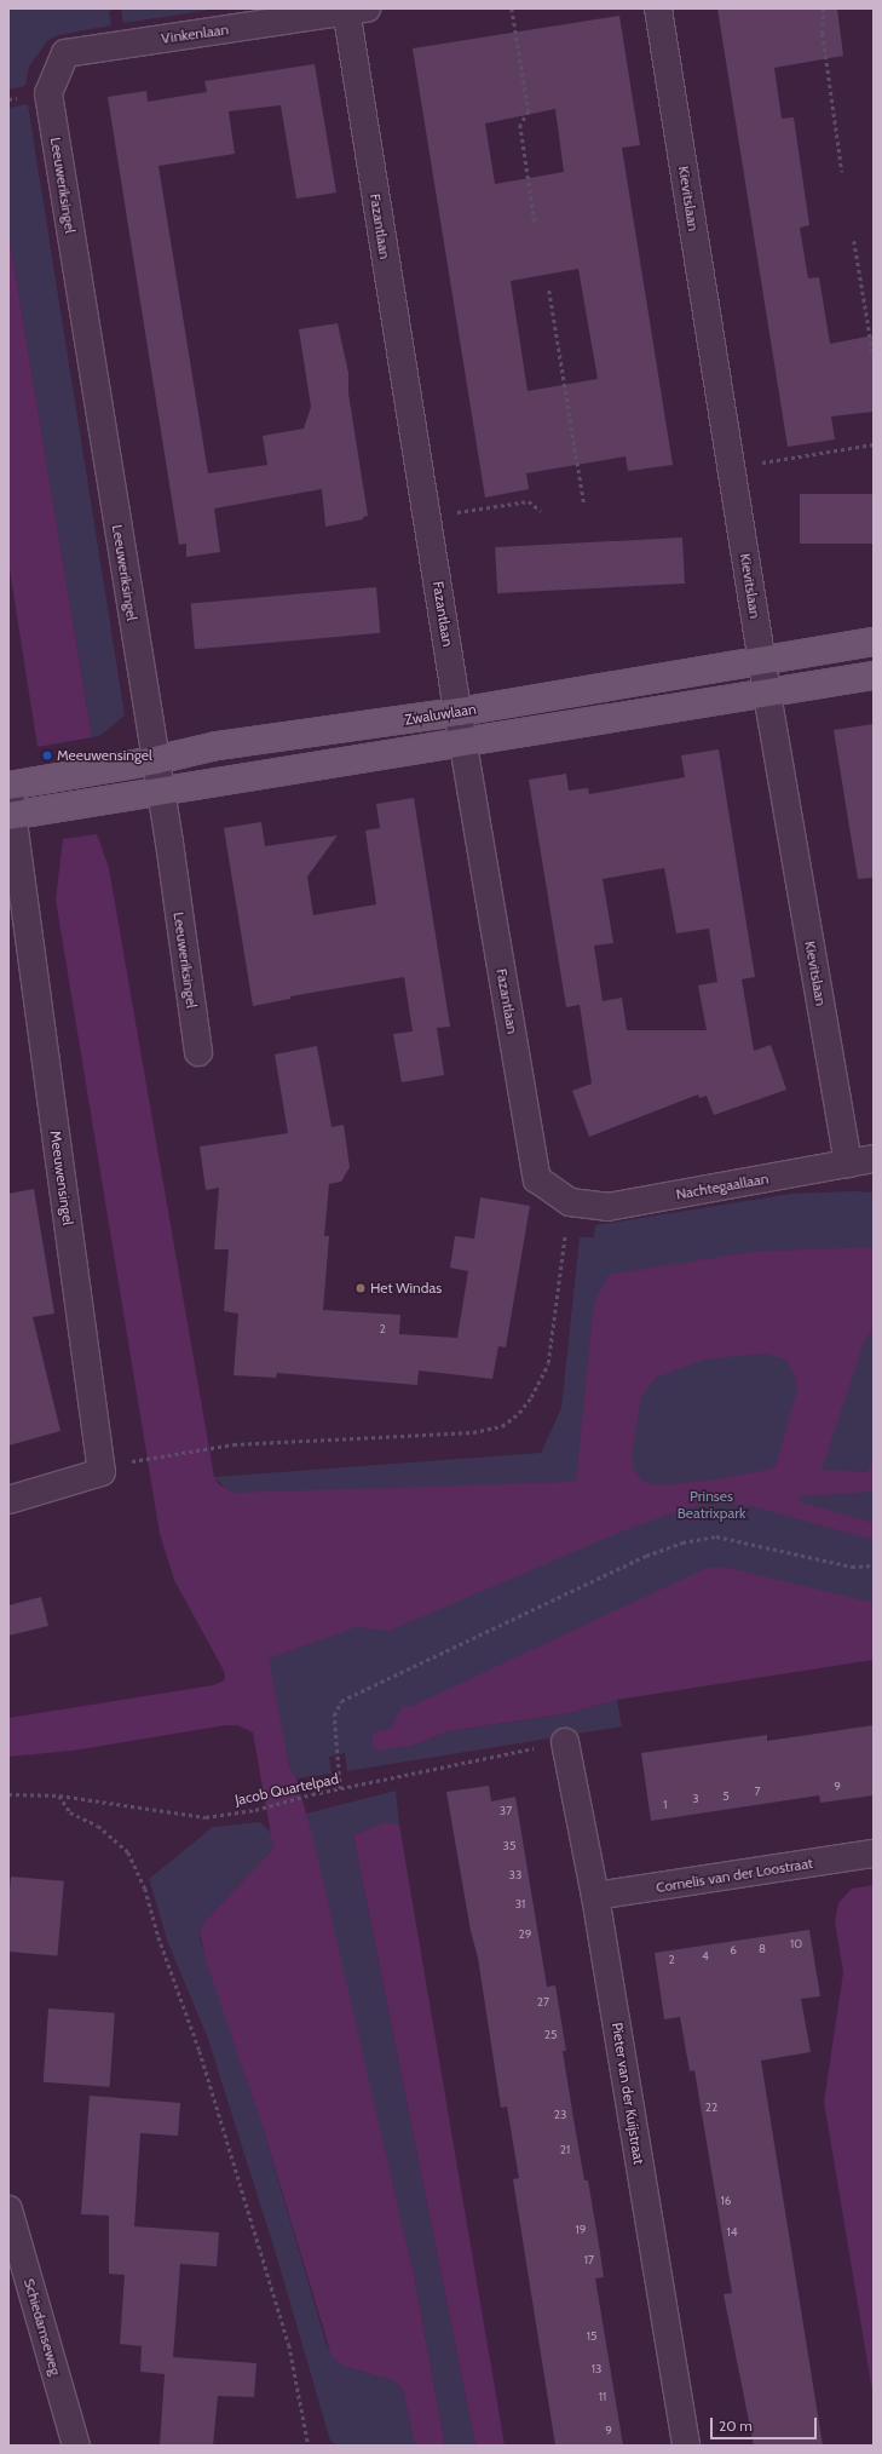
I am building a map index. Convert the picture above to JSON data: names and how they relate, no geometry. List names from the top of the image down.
{
  "streets": {
    "main road": ["Zwaluwlaan"],
    "street": [
      "Vinkenlaan",
      "Leeuweriksingel",
      "Kievitslaan",
      "Fazantlaan",
      "Meeuwensingel",
      "Nachtegaallaan",
      "Cornelis van der Loostraat",
      "Pieter van der Kuijstraat",
      "Schiedamseweg"
    ],
    "path": ["Jacob Quartelpad"]
  },
  "crossings": [
    ["Vinkenlaan", "Leeuweriksingel"],
    ["Vinkenlaan", "Fazantlaan"],
    ["Leeuweriksingel", "Zwaluwlaan"],
    ["Kievitslaan", "Zwaluwlaan"],
    ["Kievitslaan", "Nachtegaallaan"],
    ["Fazantlaan", "Zwaluwlaan"],
    ["Fazantlaan", "Nachtegaallaan"],
    ["Zwaluwlaan", "Meeuwensingel"],
    ["Jacob Quartelpad", "Pieter van der Kuijstraat"],
    ["Cornelis van der Loostraat", "Pieter van der Kuijstraat"]
  ],
  "parks": ["Prinses Beatrixpark"],
  "places": ["Meeuwensingel", "Het Windas"],
  "house_numbers": [
    "2",
    "9",
    "7",
    "5",
    "3",
    "1",
    "37",
    "35",
    "33",
    "31",
    "29",
    "10",
    "8",
    "6",
    "4",
    "2",
    "27",
    "25",
    "22",
    "23",
    "21",
    "16",
    "19",
    "14",
    "17",
    "15",
    "13",
    "11",
    "9"
  ],
  "scale_bar": "20 m"
}
